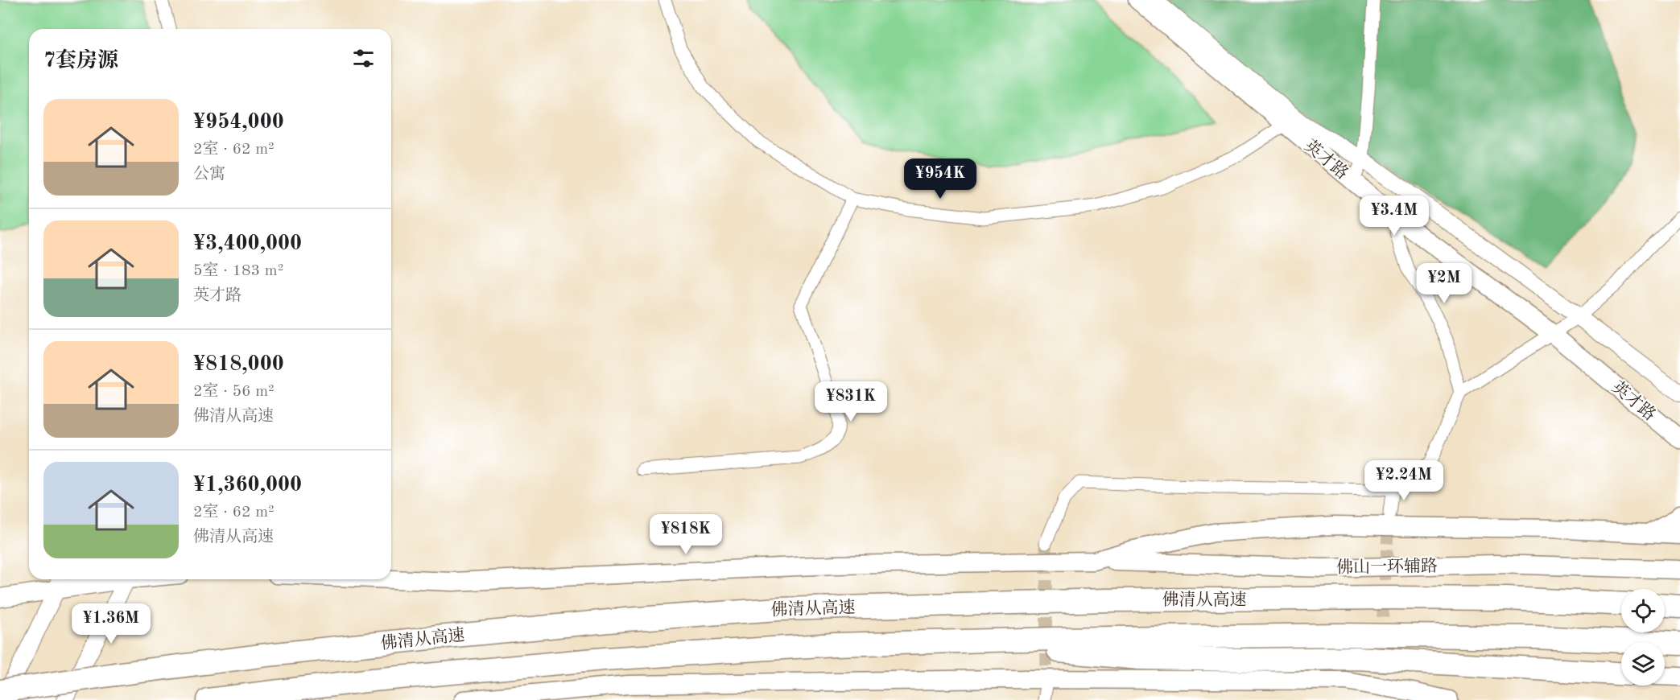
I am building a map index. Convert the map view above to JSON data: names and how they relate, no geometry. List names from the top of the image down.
{
  "streets": {
    "highway": ["佛清从高速"],
    "main road": ["英才路", "佛山一环辅路"]
  },
  "page": {
    "heading": "7套房源",
    "list": [
      {
        "name": "¥954,000",
        "note": "2室 · 62 m² · 公寓"
      },
      {
        "name": "¥3,400,000",
        "note": "5室 · 183 m² · 英才路"
      },
      {
        "name": "¥818,000",
        "note": "2室 · 56 m² · 佛清从高速"
      },
      {
        "name": "¥1,360,000",
        "note": "2室 · 62 m² · 佛清从高速"
      }
    ],
    "price": [
      "¥954K",
      "¥3.4M",
      "¥2M",
      "¥831K",
      "¥2.24M",
      "¥818K",
      "¥1.36M"
    ]
  }
}
